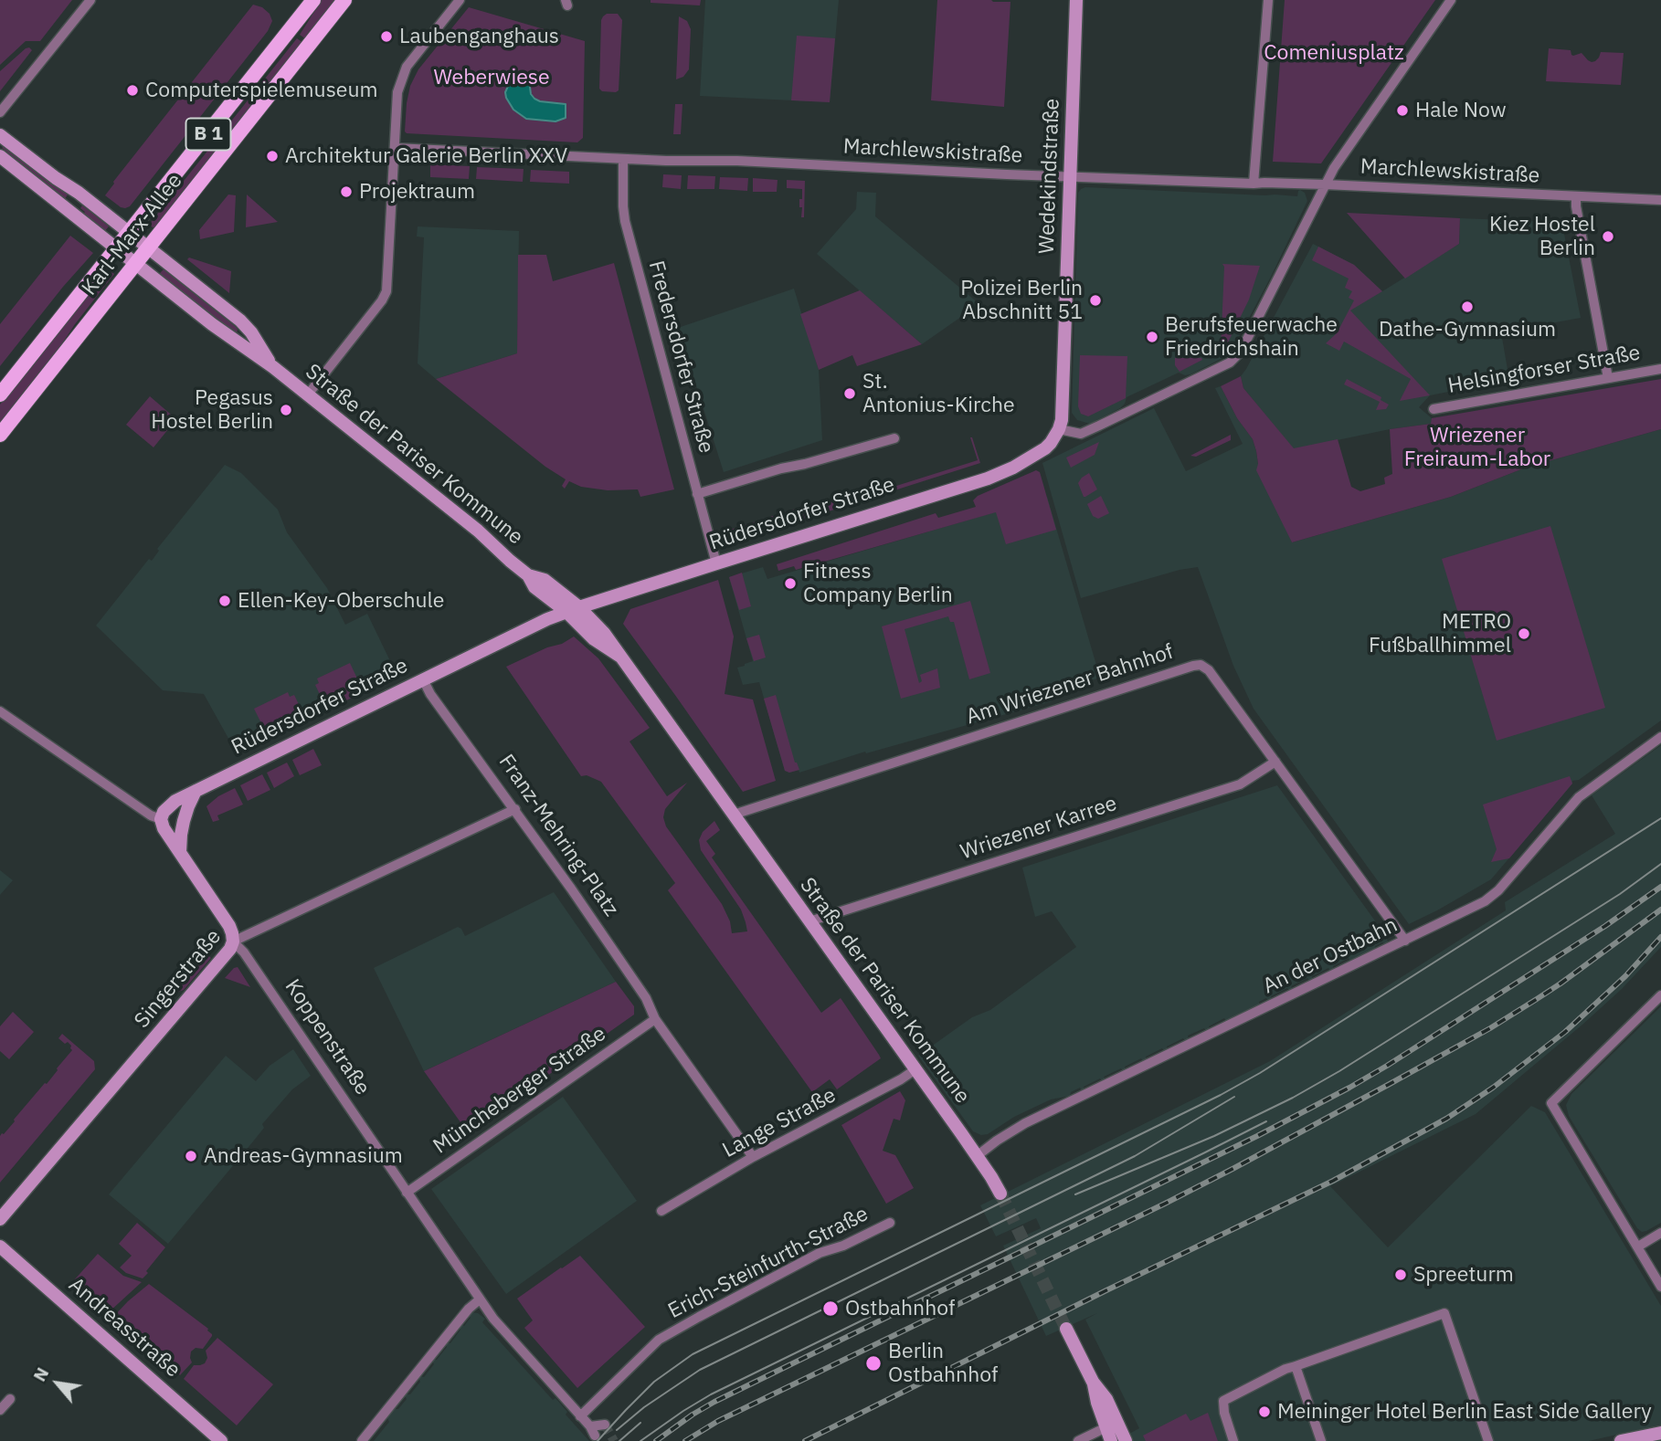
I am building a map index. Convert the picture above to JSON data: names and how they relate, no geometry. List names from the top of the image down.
{
  "streets": {
    "main road": ["B 1", "Karl-Marx-Allee"],
    "street": [
      "Marchlewskistraße",
      "Wedekindstraße",
      "Fredersdorfer Straße",
      "Helsingforser Straße",
      "Straße der Pariser Kommune",
      "Rüdersdorfer Straße",
      "Am Wriezener Bahnhof",
      "Wriezener Karree",
      "Franz-Mehring-Platz",
      "An der Ostbahn",
      "Singerstraße",
      "Koppenstraße",
      "Müncheberger Straße",
      "Lange Straße",
      "Erich-Steinfurth-Straße",
      "Andreasstraße"
    ]
  },
  "crossings": [
    ["Marchlewskistraße", "Wedekindstraße"],
    ["Marchlewskistraße", "Fredersdorfer Straße"],
    ["Wedekindstraße", "Rüdersdorfer Straße"],
    ["Karl-Marx-Allee", "Straße der Pariser Kommune"],
    ["Fredersdorfer Straße", "Rüdersdorfer Straße"],
    ["Straße der Pariser Kommune", "Rüdersdorfer Straße"],
    ["Straße der Pariser Kommune", "Am Wriezener Bahnhof"],
    ["Straße der Pariser Kommune", "Wriezener Karree"],
    ["Straße der Pariser Kommune", "An der Ostbahn"],
    ["Straße der Pariser Kommune", "Lange Straße"],
    ["Rüdersdorfer Straße", "Franz-Mehring-Platz"],
    ["Rüdersdorfer Straße", "Koppenstraße"],
    ["Am Wriezener Bahnhof", "Wriezener Karree"],
    ["Am Wriezener Bahnhof", "An der Ostbahn"],
    ["Franz-Mehring-Platz", "Singerstraße"],
    ["Franz-Mehring-Platz", "Müncheberger Straße"],
    ["Singerstraße", "Koppenstraße"],
    ["Koppenstraße", "Müncheberger Straße"],
    ["Koppenstraße", "Erich-Steinfurth-Straße"]
  ],
  "parks": ["Comeniusplatz", "Weberwiese", "Wriezener Freiraum-Labor"],
  "places": [
    "Laubenganghaus",
    "Computerspielemuseum",
    "Hale Now",
    "Architektur Galerie Berlin XXV",
    "Projektraum",
    "Kiez Hostel Berlin",
    "Polizei Berlin Abschnitt 51",
    "Dathe-Gymnasium",
    "Berufsfeuerwache Friedrichshain",
    "St. Antonius-Kirche",
    "Pegasus Hostel Berlin",
    "Fitness Company Berlin",
    "Ellen-Key-Oberschule",
    "METRO Fußballhimmel",
    "Andreas-Gymnasium",
    "Spreeturm",
    "Ostbahnhof",
    "Berlin Ostbahnhof",
    "Meininger Hotel Berlin East Side Gallery"
  ],
  "north": "top left"
}
